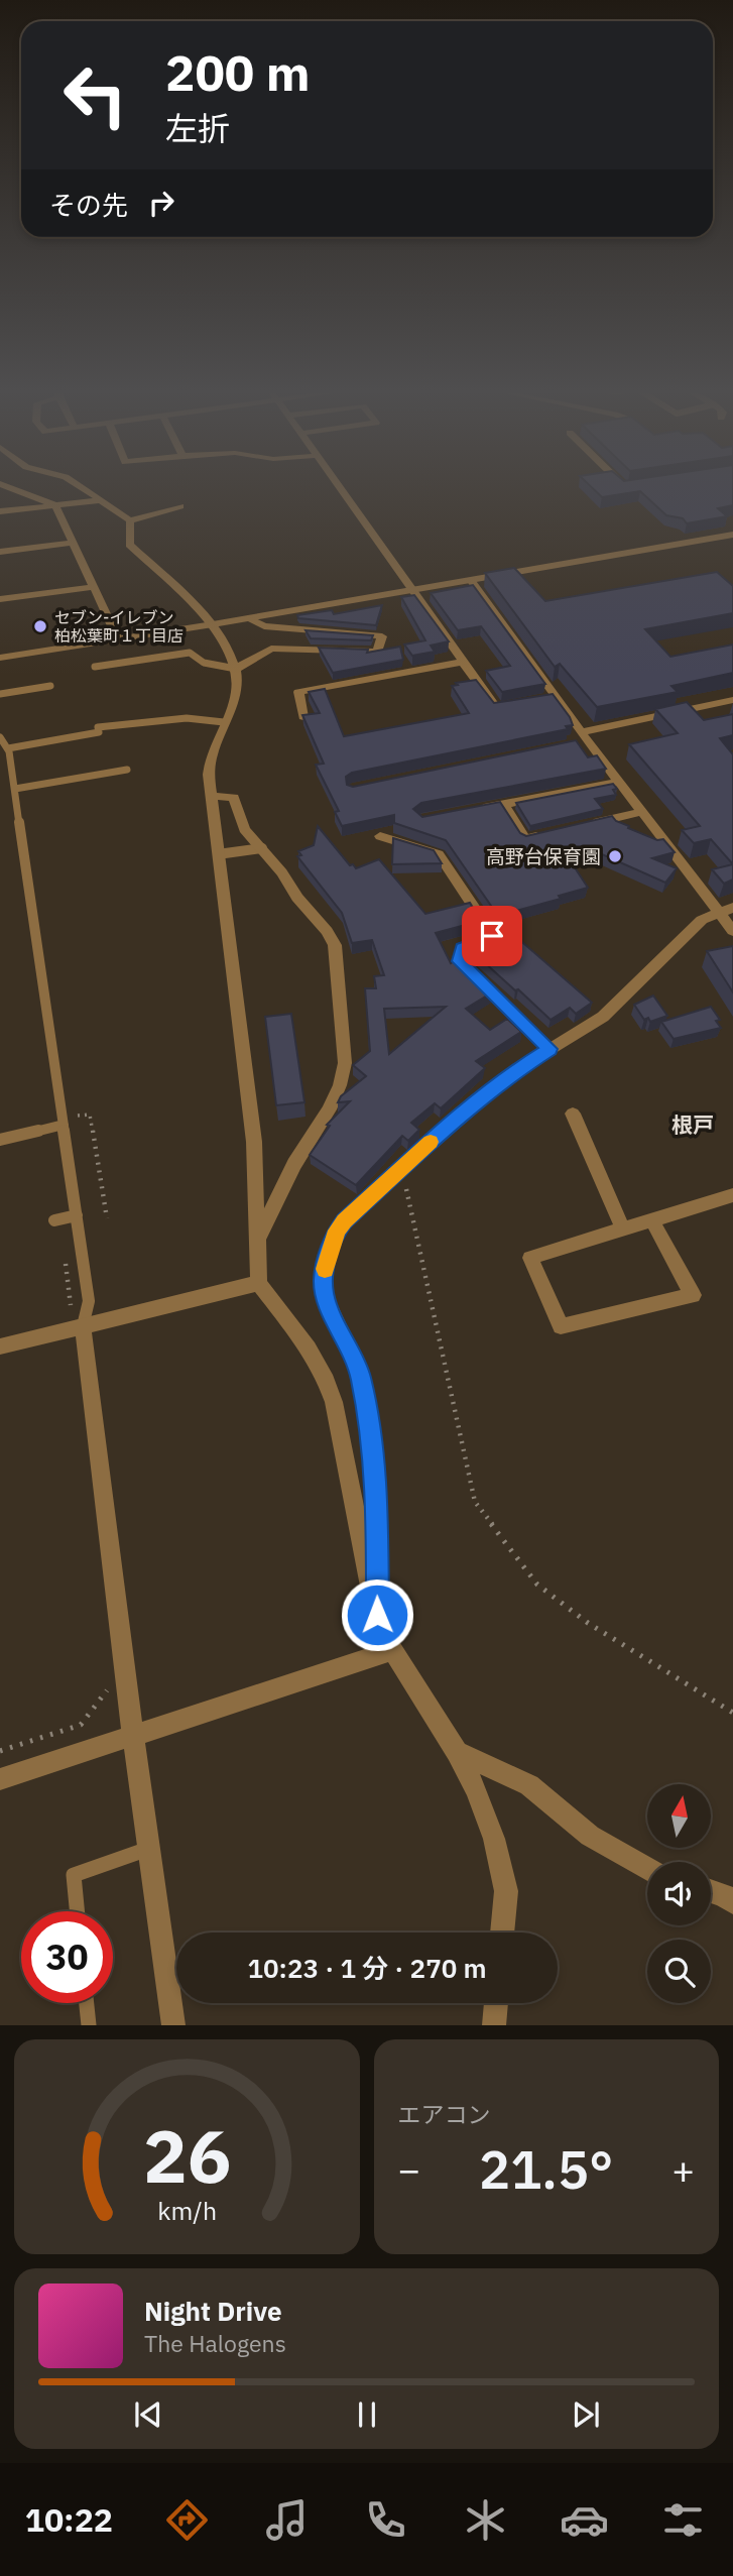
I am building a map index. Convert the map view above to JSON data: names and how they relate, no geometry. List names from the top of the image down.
{
  "districts": ["根戸"],
  "places": ["セブン-イレブン 柏松葉町１丁目店", "高野台保育園"],
  "north": "top",
  "page": {
    "turn": ["200 m", "左折"],
    "then": "その先",
    "limit": "30",
    "trip": "10:23 · 1 分 · 270 m",
    "tile": "エアコン",
    "heat": ["−", "21.5°", "+"],
    "song": ["Night Drive", "The Halogens"],
    "tabs": "10:22",
    "gauge": ["26", "km/h"]
  }
}
